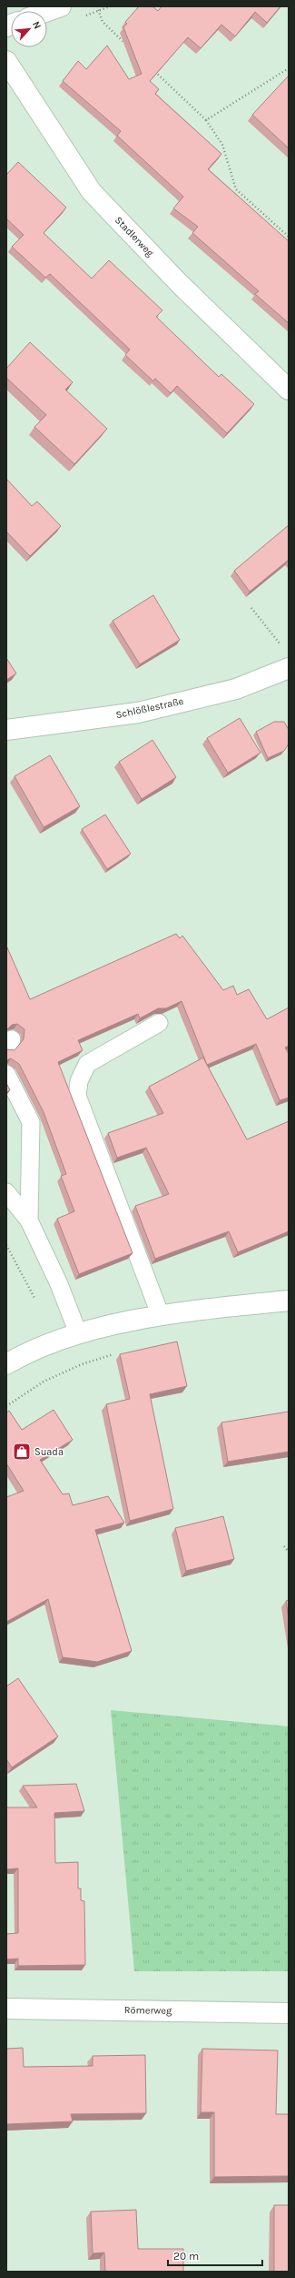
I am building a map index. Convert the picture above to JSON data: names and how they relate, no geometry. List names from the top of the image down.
{
  "streets": {
    "street": ["Stadlerweg", "Schlößlestraße", "Römerweg"]
  },
  "places": {
    "shop": ["Suada"]
  },
  "scale_bar": "20 m",
  "north": "top right"
}
